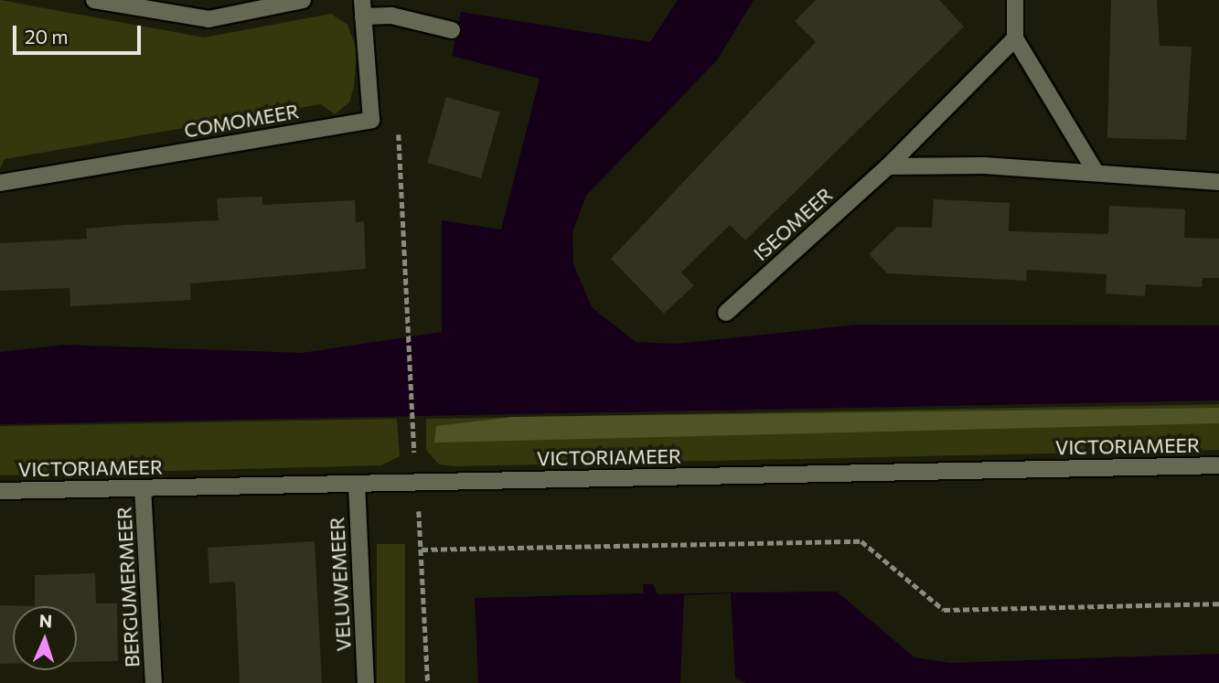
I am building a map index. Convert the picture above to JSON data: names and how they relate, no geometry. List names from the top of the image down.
{
  "streets": {
    "street": [
      "COMOMEER",
      "ISEOMEER",
      "VICTORIAMEER",
      "VELUWEMEER",
      "BERGUMERMEER"
    ]
  },
  "crossings": [
    ["VICTORIAMEER", "VELUWEMEER"],
    ["VICTORIAMEER", "BERGUMERMEER"]
  ],
  "scale_bar": "20 m",
  "north": "top"
}
